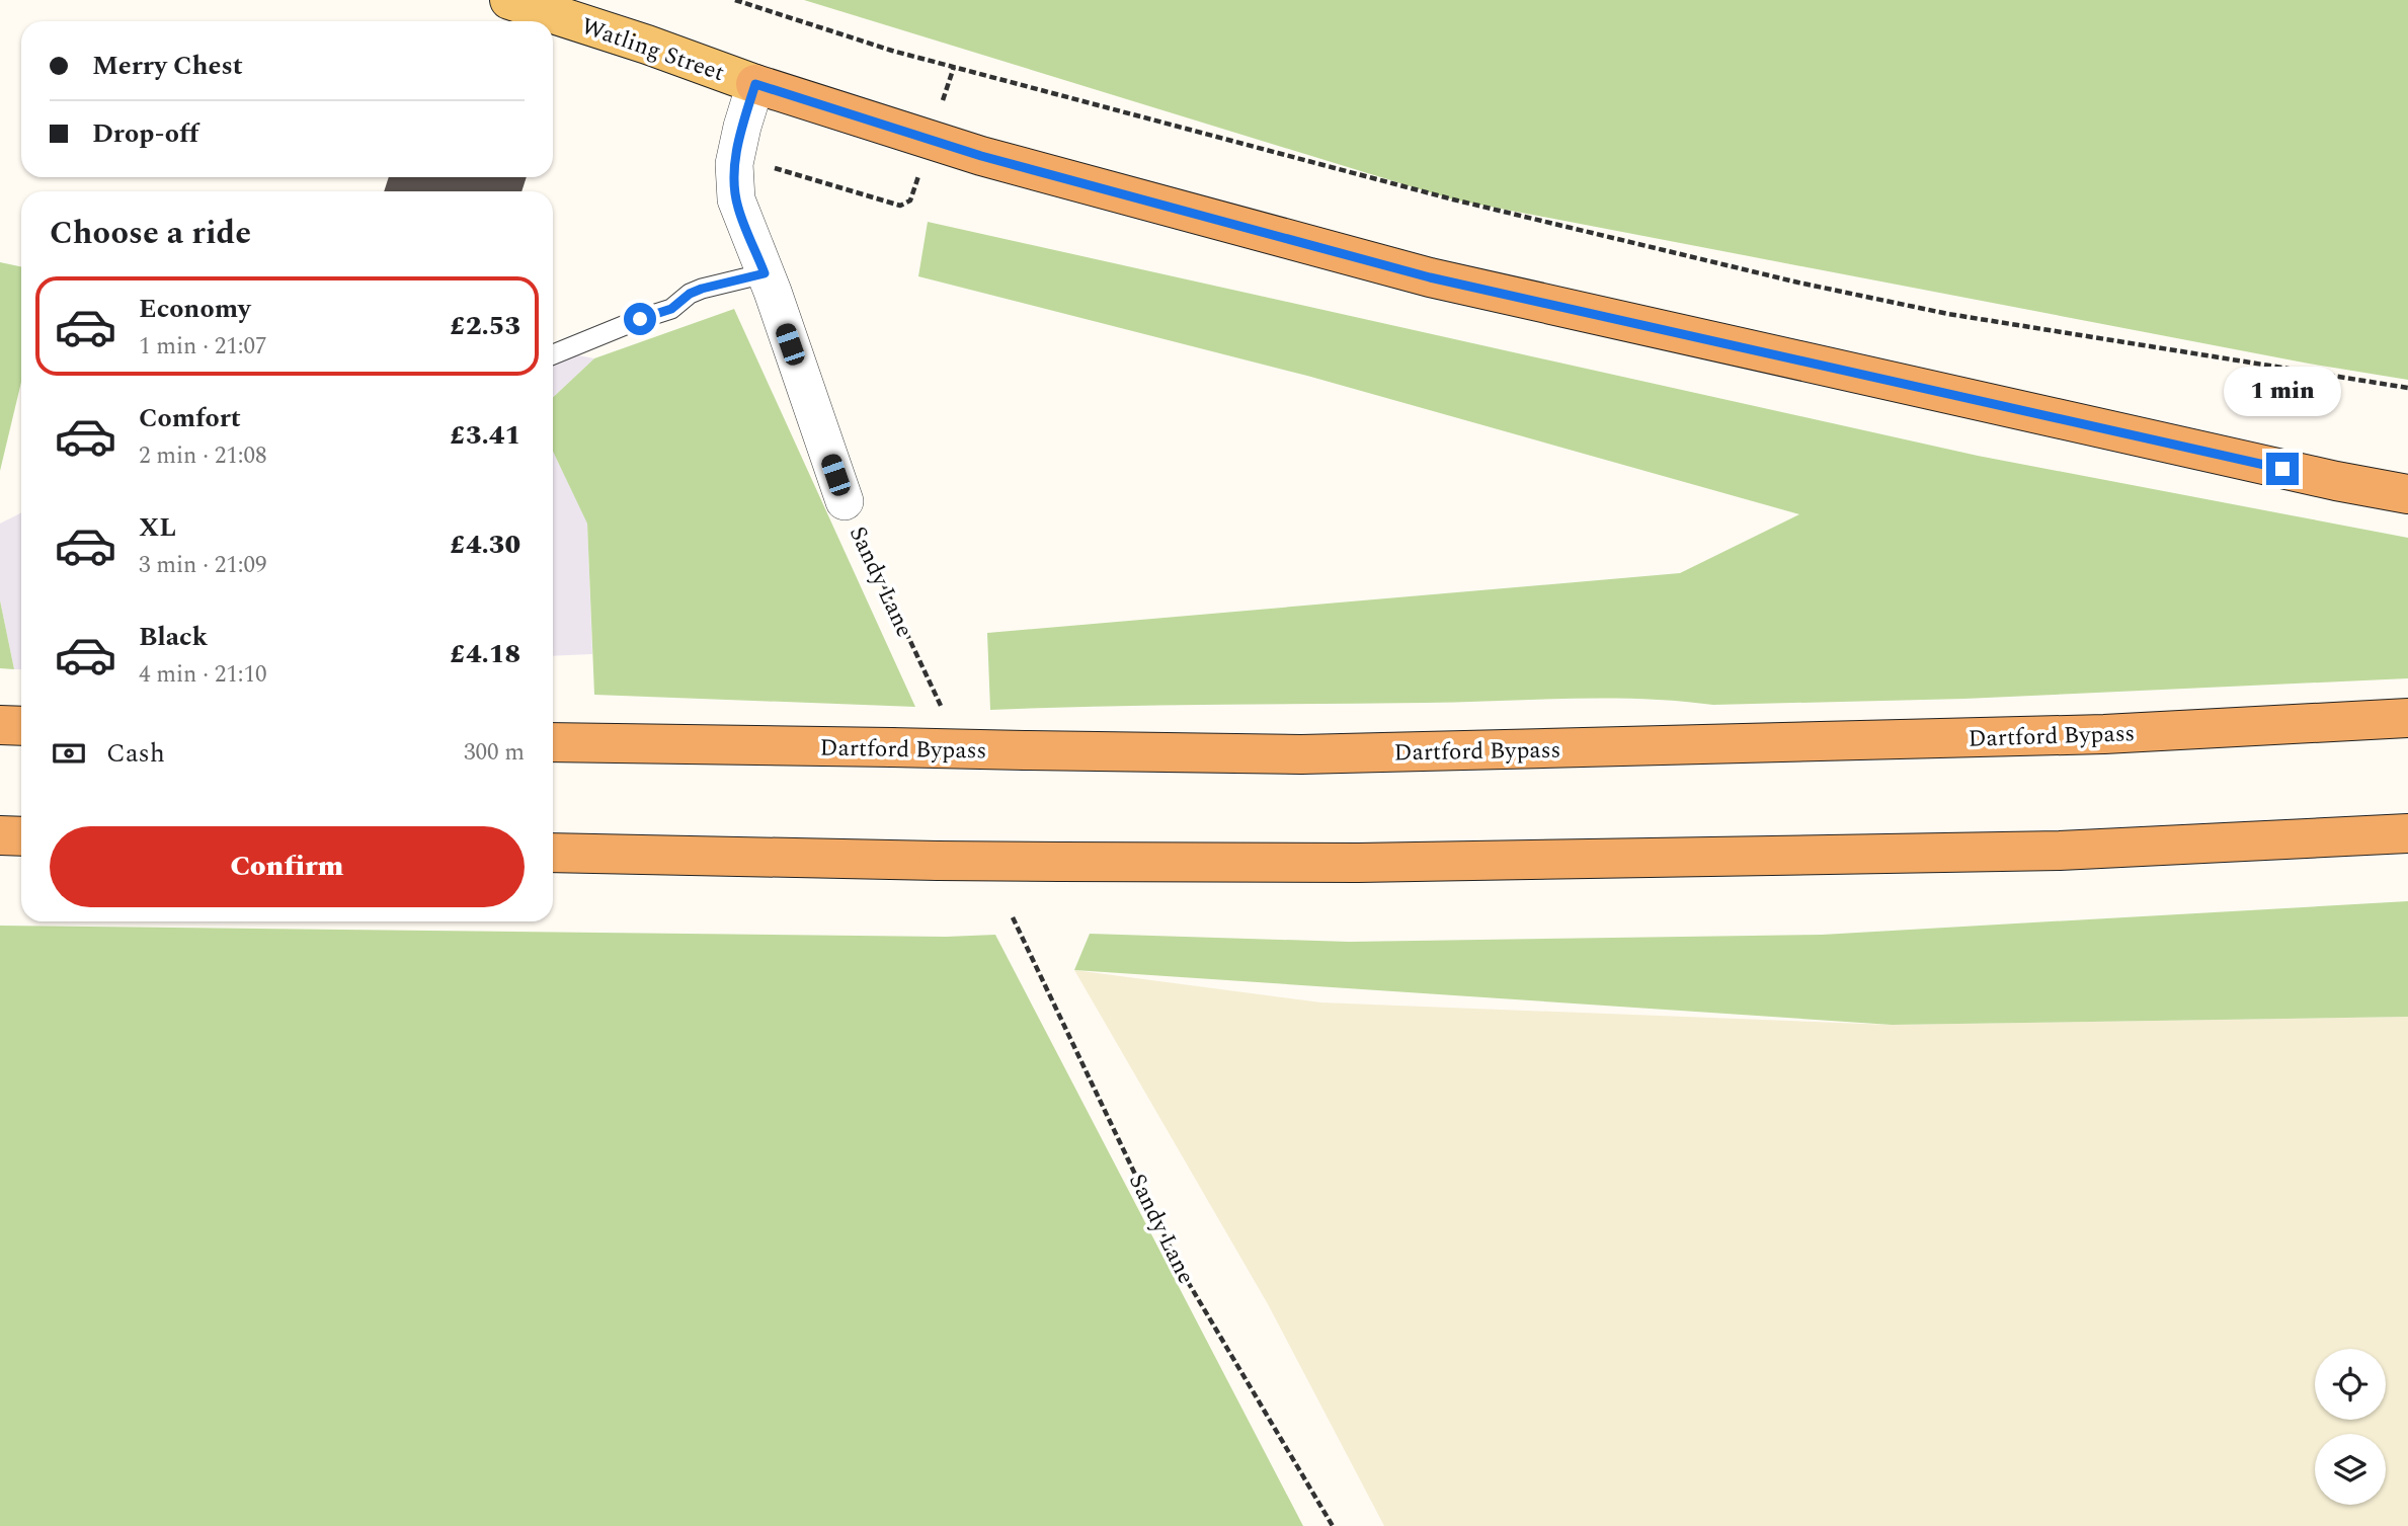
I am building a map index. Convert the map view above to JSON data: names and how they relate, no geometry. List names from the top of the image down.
{
  "streets": {
    "highway": ["Dartford Bypass"],
    "main road": ["Watling Street"],
    "street": ["Sandy Lane"]
  },
  "crossings": [
    ["Watling Street", "Sandy Lane"]
  ],
  "page": {
    "banner": ["Merry Chest", "Drop-off"],
    "heading": "Choose a ride",
    "list": [
      {
        "name": "Economy",
        "note": "1 min · 21:07",
        "value": "£2.53"
      },
      {
        "name": "Comfort",
        "note": "2 min · 21:08",
        "value": "£3.41"
      },
      {
        "name": "XL",
        "note": "3 min · 21:09",
        "value": "£4.30"
      },
      {
        "name": "Black",
        "note": "4 min · 21:10",
        "value": "£4.18"
      }
    ],
    "bubble": "1 min",
    "pay": ["Cash", "300 m"],
    "buttons": "Confirm"
  }
}
